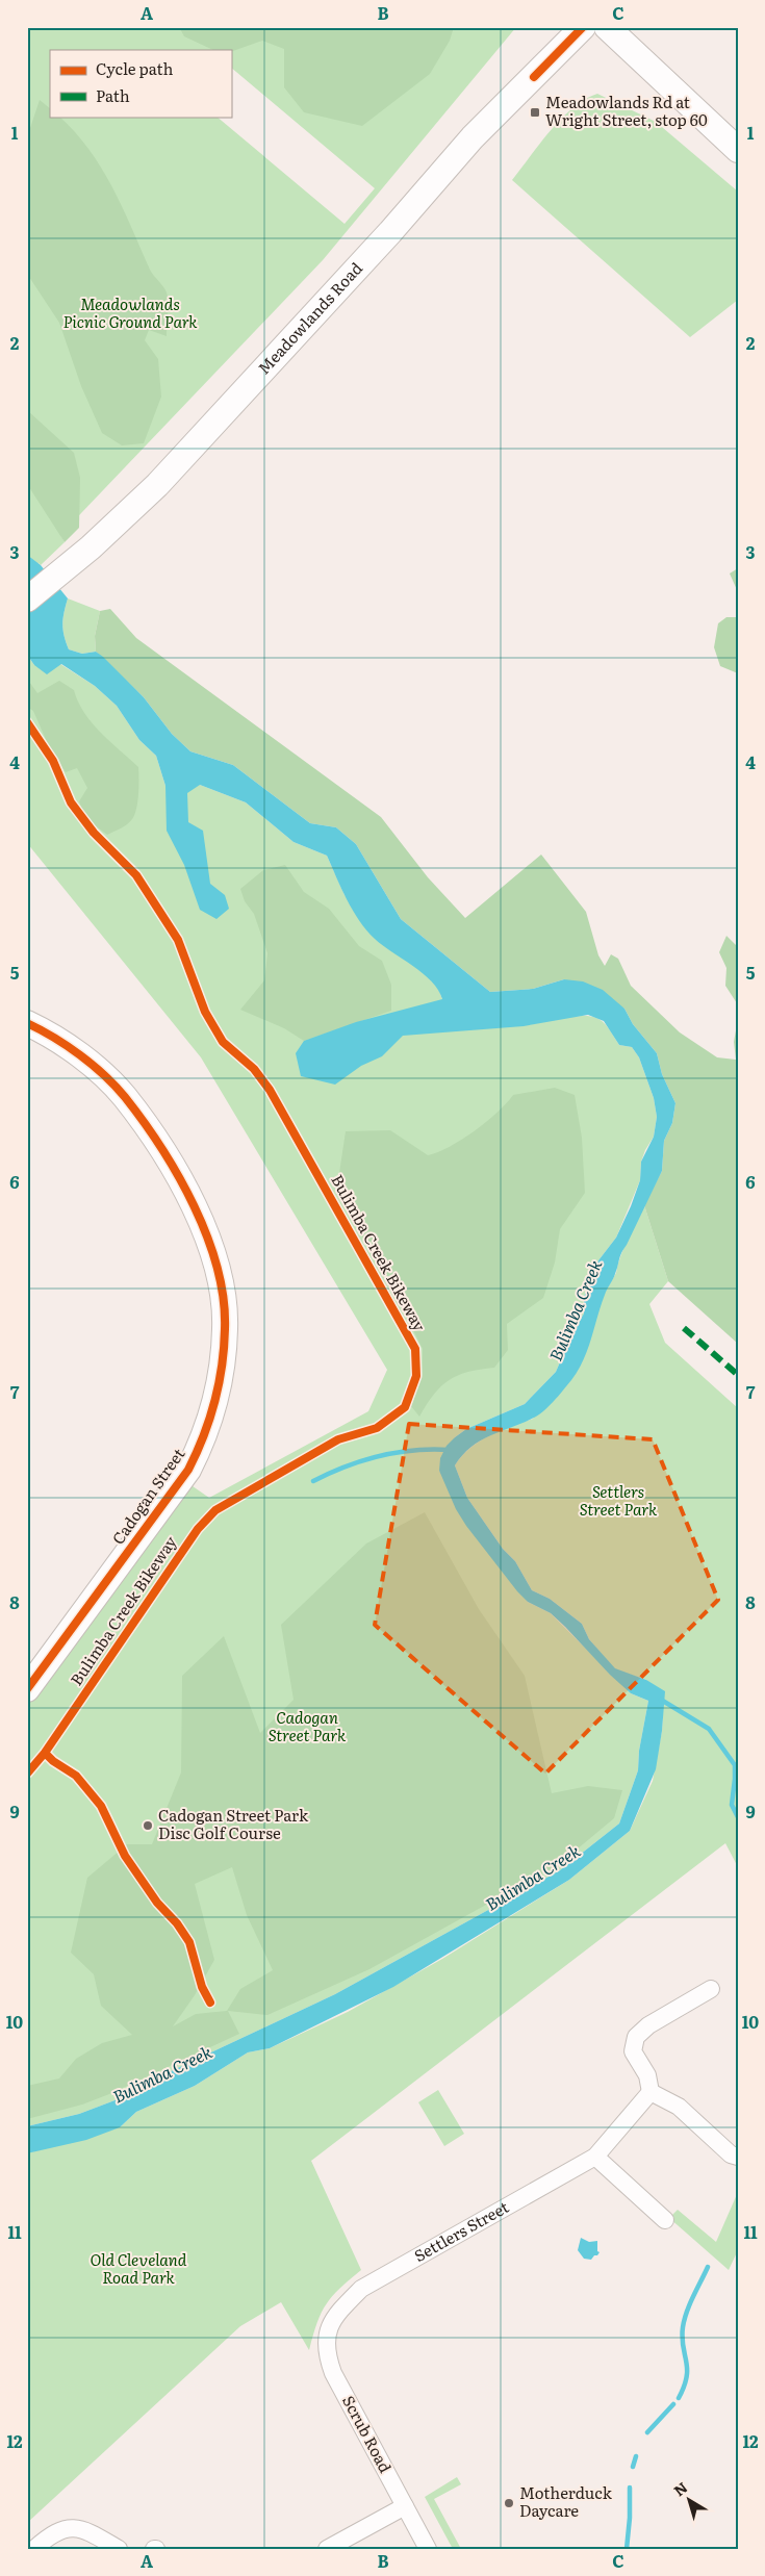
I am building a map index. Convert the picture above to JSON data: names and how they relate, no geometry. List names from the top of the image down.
{
  "streets": {
    "street": [
      "Meadowlands Road",
      "Cadogan Street",
      "Settlers Street",
      "Scrub Road"
    ],
    "cycle path": ["Bulimba Creek Bikeway"]
  },
  "crossings": [
    ["Settlers Street", "Scrub Road"]
  ],
  "water": ["Bulimba Creek"],
  "parks": [
    "Meadowlands Picnic Ground Park",
    "Settlers Street Park",
    "Cadogan Street Park",
    "Old Cleveland Road Park"
  ],
  "places": {
    "transit": ["Meadowlands Rd at Wright Street, stop 60"],
    "other": ["Cadogan Street Park Disc Golf Course", "Motherduck Daycare"]
  },
  "legend": ["Cycle path", "Path"],
  "north": "top left",
  "grid": {
    "columns": ["A", "B", "C"],
    "rows": [
      "1",
      "2",
      "3",
      "4",
      "5",
      "6",
      "7",
      "8",
      "9",
      "10",
      "11",
      "12"
    ]
  }
}
